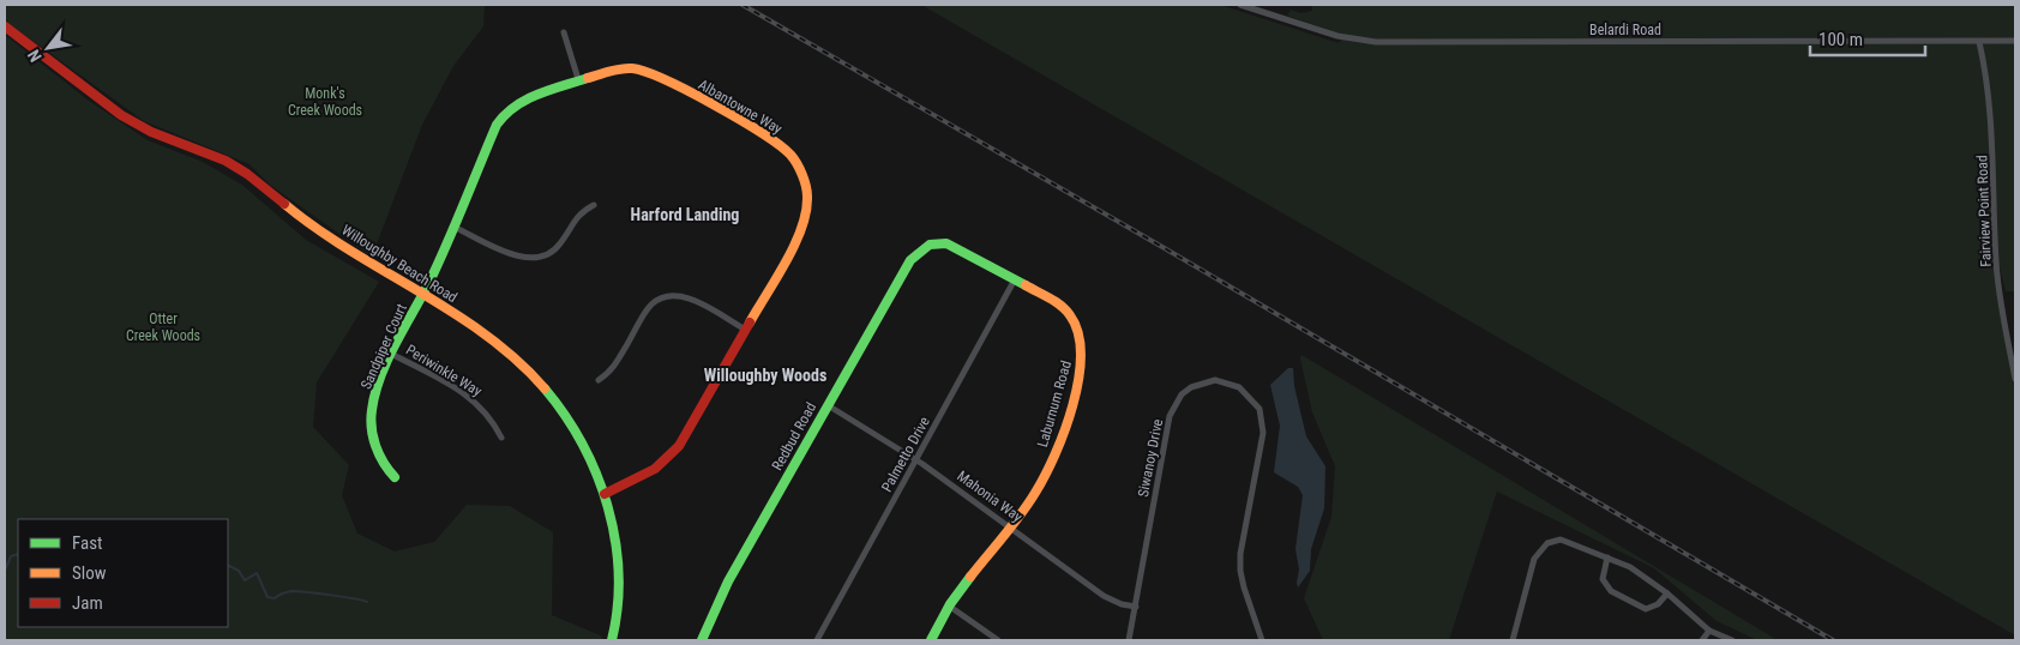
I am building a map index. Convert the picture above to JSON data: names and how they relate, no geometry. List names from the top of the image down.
{
  "streets": {
    "street": [
      "Belardi Road",
      "Albantowne Way",
      "Fairview Point Road",
      "Willoughby Beach Road",
      "Sandpiper Court",
      "Periwinkle Way",
      "Laburnum Road",
      "Redbud Road",
      "Palmetto Drive",
      "Siwanoy Drive",
      "Mahonia Way"
    ]
  },
  "crossings": [
    ["Belardi Road", "Fairview Point Road"],
    ["Albantowne Way", "Willoughby Beach Road"],
    ["Albantowne Way", "Sandpiper Court"],
    ["Willoughby Beach Road", "Sandpiper Court"],
    ["Sandpiper Court", "Periwinkle Way"],
    ["Laburnum Road", "Redbud Road"],
    ["Laburnum Road", "Palmetto Drive"],
    ["Laburnum Road", "Mahonia Way"],
    ["Redbud Road", "Palmetto Drive"],
    ["Redbud Road", "Mahonia Way"],
    ["Palmetto Drive", "Mahonia Way"],
    ["Siwanoy Drive", "Mahonia Way"]
  ],
  "districts": ["Harford Landing", "Willoughby Woods"],
  "parks": ["Monk's Creek Woods", "Otter Creek Woods"],
  "legend": ["Fast", "Slow", "Jam"],
  "scale_bar": "100 m",
  "north": "bottom left"
}
